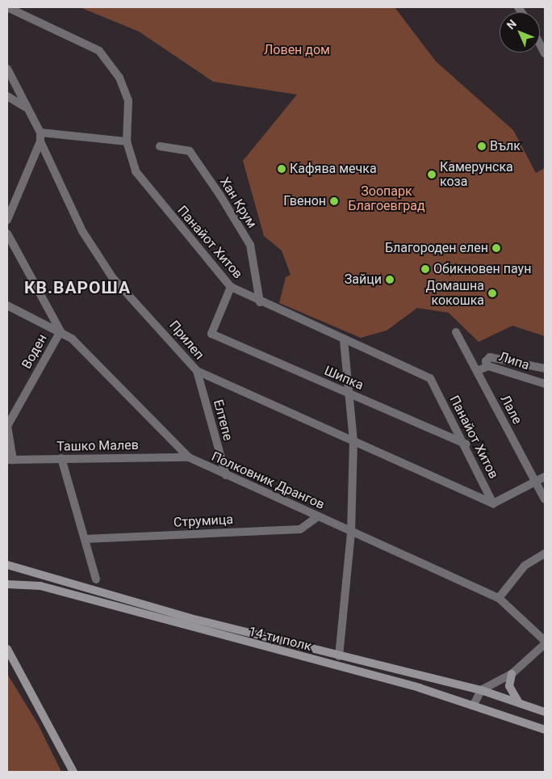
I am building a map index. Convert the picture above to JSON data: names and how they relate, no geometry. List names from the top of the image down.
{
  "streets": {
    "street": [
      "Хан Крум",
      "Панайот Хитов",
      "Прилеп",
      "Воден",
      "Липа",
      "Шипка",
      "Лале",
      "Елтепе",
      "Ташко Малев",
      "Полковник Дрангов",
      "Струмица",
      "14-ти полк"
    ]
  },
  "crossings": [
    ["Хан Крум", "Панайот Хитов"],
    ["Панайот Хитов", "Прилеп"],
    ["Панайот Хитов", "Шипка"],
    ["Прилеп", "Елтепе"],
    ["Воден", "Полковник Дрангов"],
    ["Липа", "Лале"],
    ["Елтепе", "Полковник Дрангов"],
    ["Ташко Малев", "Полковник Дрангов"],
    ["Полковник Дрангов", "Струмица"]
  ],
  "districts": ["КВ.ВАРОША"],
  "parks": ["Ловен дом", "Зоопарк Благоевград"],
  "places": [
    "Вълк",
    "Кафява мечка",
    "Камерунска коза",
    "Гвенон",
    "Благороден елен",
    "Обикновен паун",
    "Зайци",
    "Домашна кокошка"
  ],
  "north": "top left"
}
